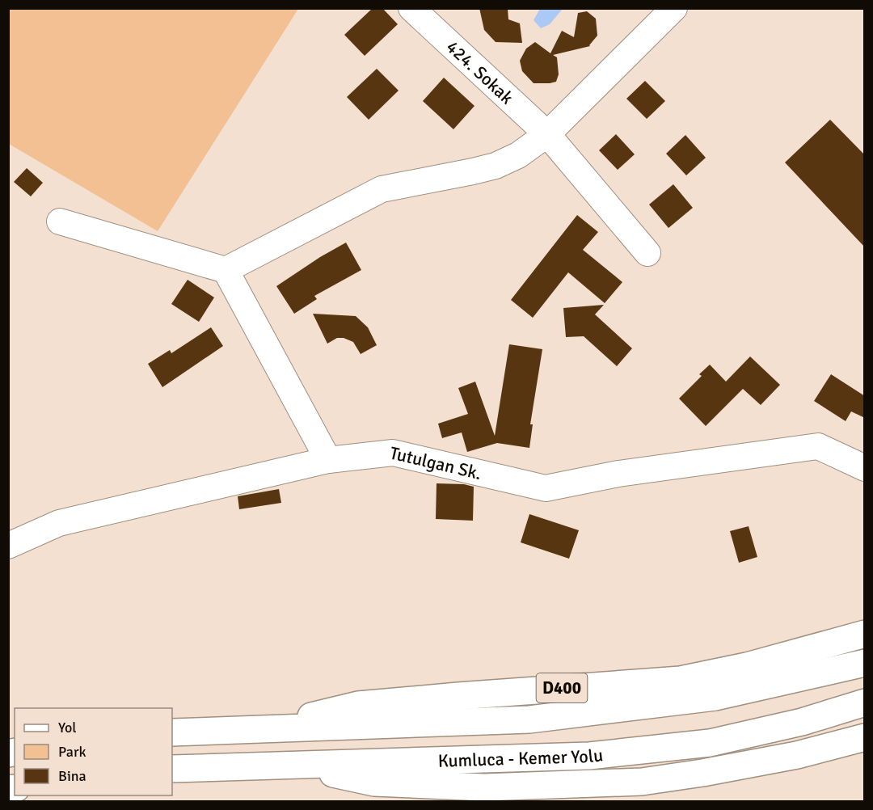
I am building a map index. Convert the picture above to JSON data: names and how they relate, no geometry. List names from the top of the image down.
{
  "streets": {
    "highway": ["D400", "Kumluca - Kemer Yolu"],
    "street": ["424. Sokak", "Tutulgan Sk."]
  },
  "legend": ["Yol", "Park", "Bina"]
}
